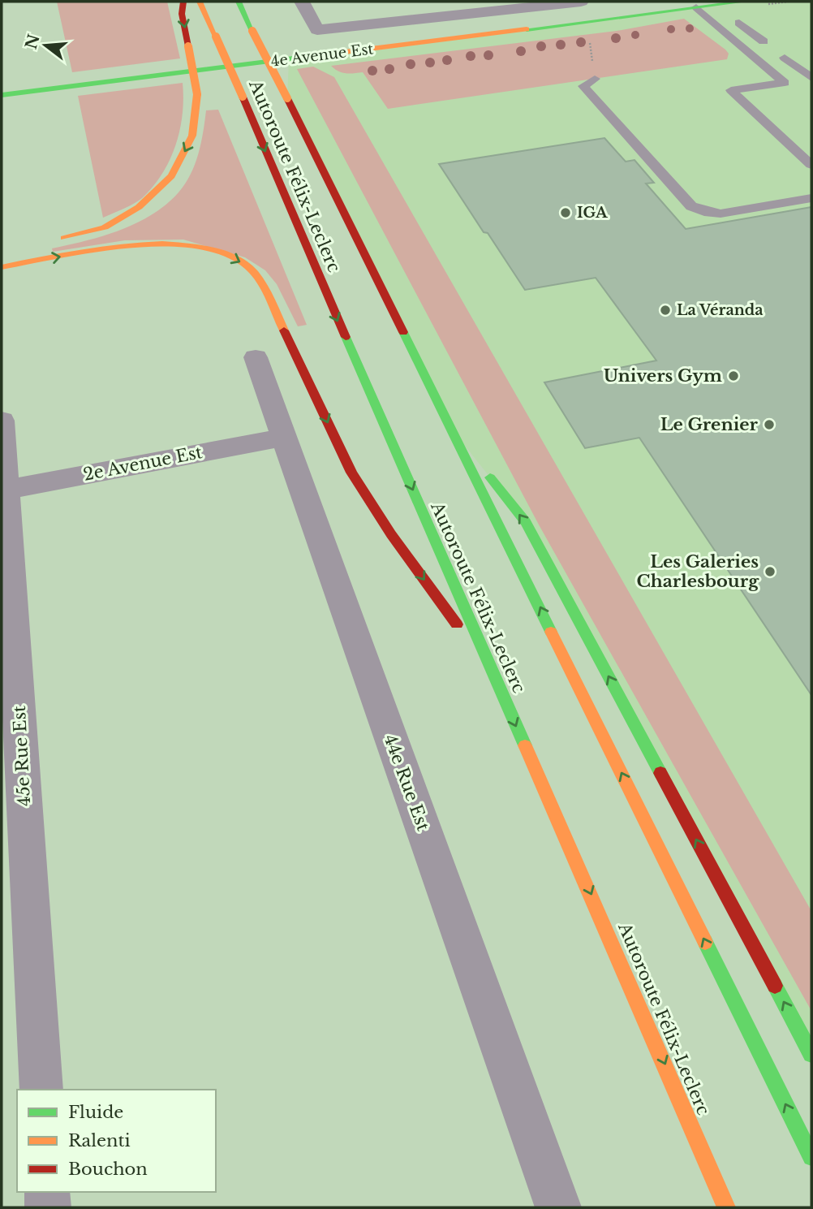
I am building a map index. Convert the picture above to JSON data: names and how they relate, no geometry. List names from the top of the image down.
{
  "streets": {
    "main road": ["4e Avenue Est", "Autoroute Félix-Leclerc"],
    "street": ["2e Avenue Est", "45e Rue Est", "44e Rue Est"]
  },
  "crossings": [
    ["2e Avenue Est", "45e Rue Est"],
    ["2e Avenue Est", "44e Rue Est"]
  ],
  "places": [
    "IGA",
    "La Véranda",
    "Univers Gym",
    "Le Grenier",
    "Les Galeries Charlesbourg"
  ],
  "legend": ["Fluide", "Ralenti", "Bouchon"],
  "north": "left"
}
